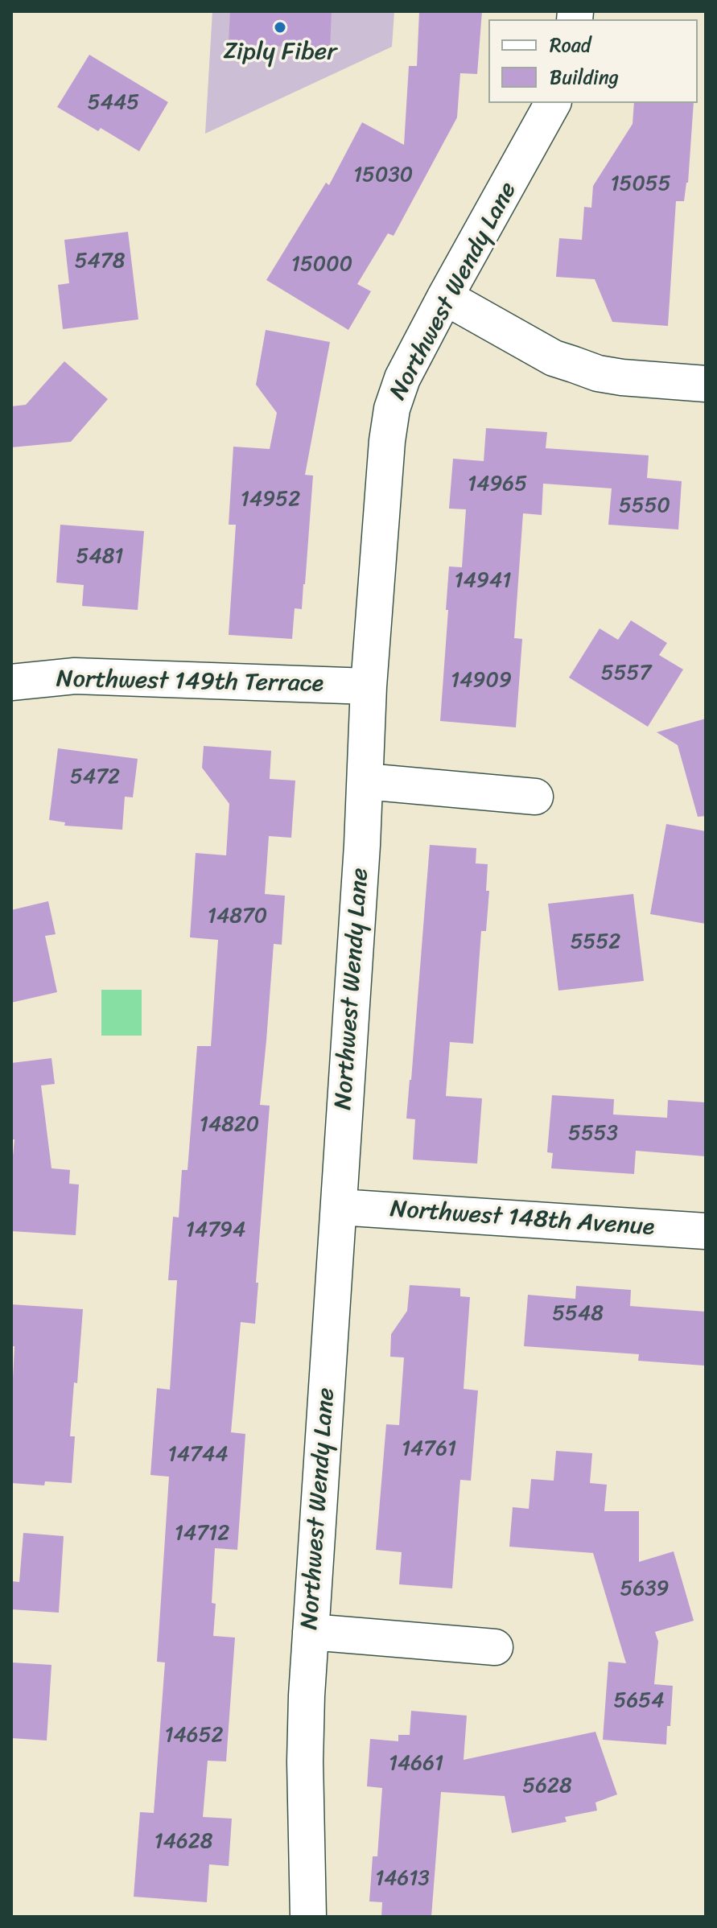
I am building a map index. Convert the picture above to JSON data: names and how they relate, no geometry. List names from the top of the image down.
{
  "streets": {
    "street": ["Northwest Wendy Lane", "Northwest 149th Terrace", "Northwest 148th Avenue"]
  },
  "crossings": [
    ["Northwest Wendy Lane", "Northwest 149th Terrace"],
    ["Northwest Wendy Lane", "Northwest 148th Avenue"]
  ],
  "places": ["Ziply Fiber"],
  "house_numbers": [
    "5445",
    "15030",
    "15055",
    "5478",
    "15000",
    "14965",
    "14952",
    "5550",
    "5481",
    "14941",
    "5557",
    "14909",
    "5472",
    "14870",
    "5552",
    "14820",
    "5553",
    "14794",
    "5548",
    "14761",
    "14744",
    "14712",
    "5639",
    "5654",
    "14652",
    "14661",
    "5628",
    "14628",
    "14613"
  ],
  "legend": ["Road", "Building"]
}
